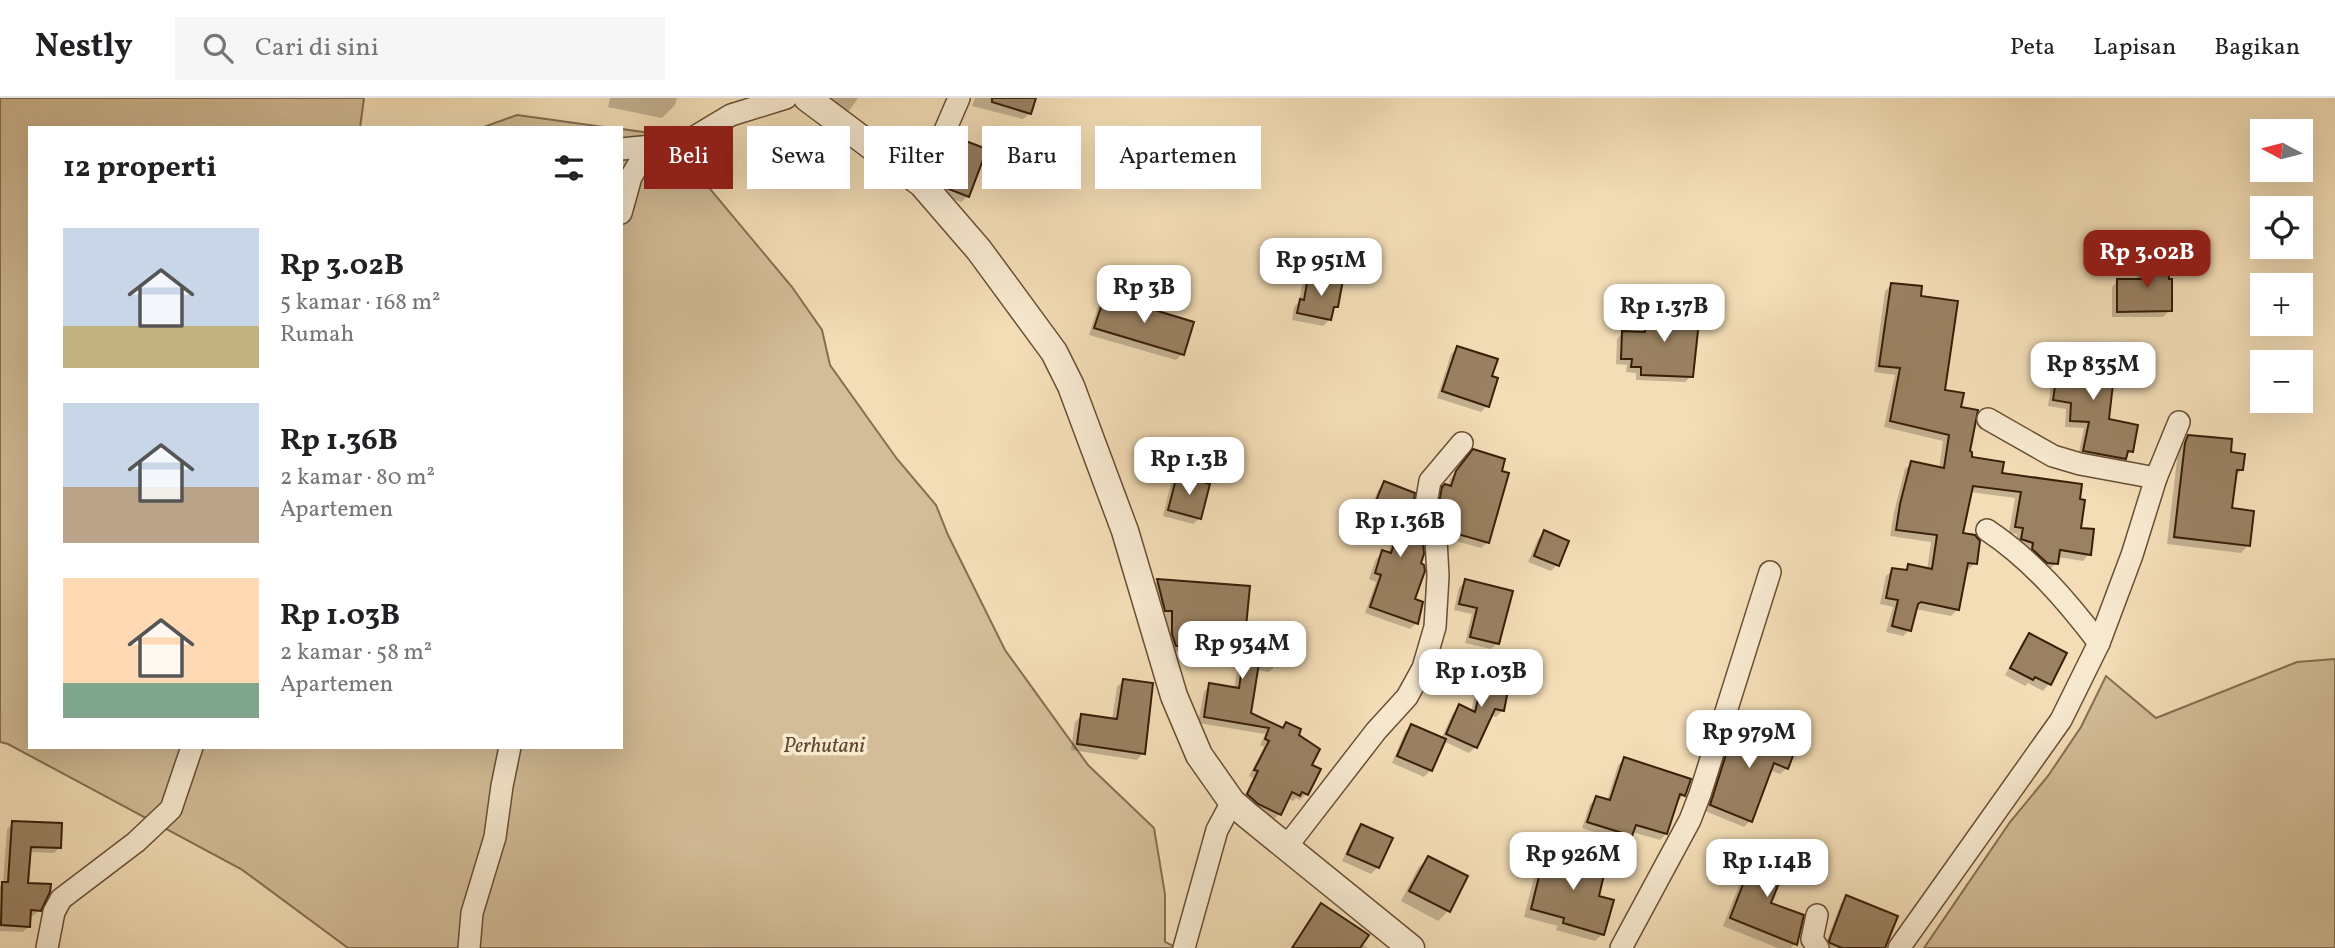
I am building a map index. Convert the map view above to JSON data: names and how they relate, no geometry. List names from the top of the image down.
{
  "parks": ["Perhutani"],
  "north": "left",
  "page": {
    "header": "Nestly",
    "search": "Cari di sini",
    "nav": ["Peta", "Lapisan", "Bagikan"],
    "map_buttons": ["+", "−"],
    "chip": [
      "Beli",
      "Sewa",
      "Filter",
      "Baru",
      "Apartemen"
    ],
    "heading": "12 properti",
    "list": [
      {
        "name": "Rp 3.02B",
        "note": "5 kamar · 168 m² · Rumah"
      },
      {
        "name": "Rp 1.36B",
        "note": "2 kamar · 80 m² · Apartemen"
      },
      {
        "name": "Rp 1.03B",
        "note": "2 kamar · 58 m² · Apartemen"
      }
    ],
    "price": [
      "Rp 3.02B",
      "Rp 951M",
      "Rp 3B",
      "Rp 1.37B",
      "Rp 835M",
      "Rp 1.3B",
      "Rp 1.36B",
      "Rp 934M",
      "Rp 1.03B",
      "Rp 979M",
      "Rp 926M",
      "Rp 1.14B"
    ]
  }
}
